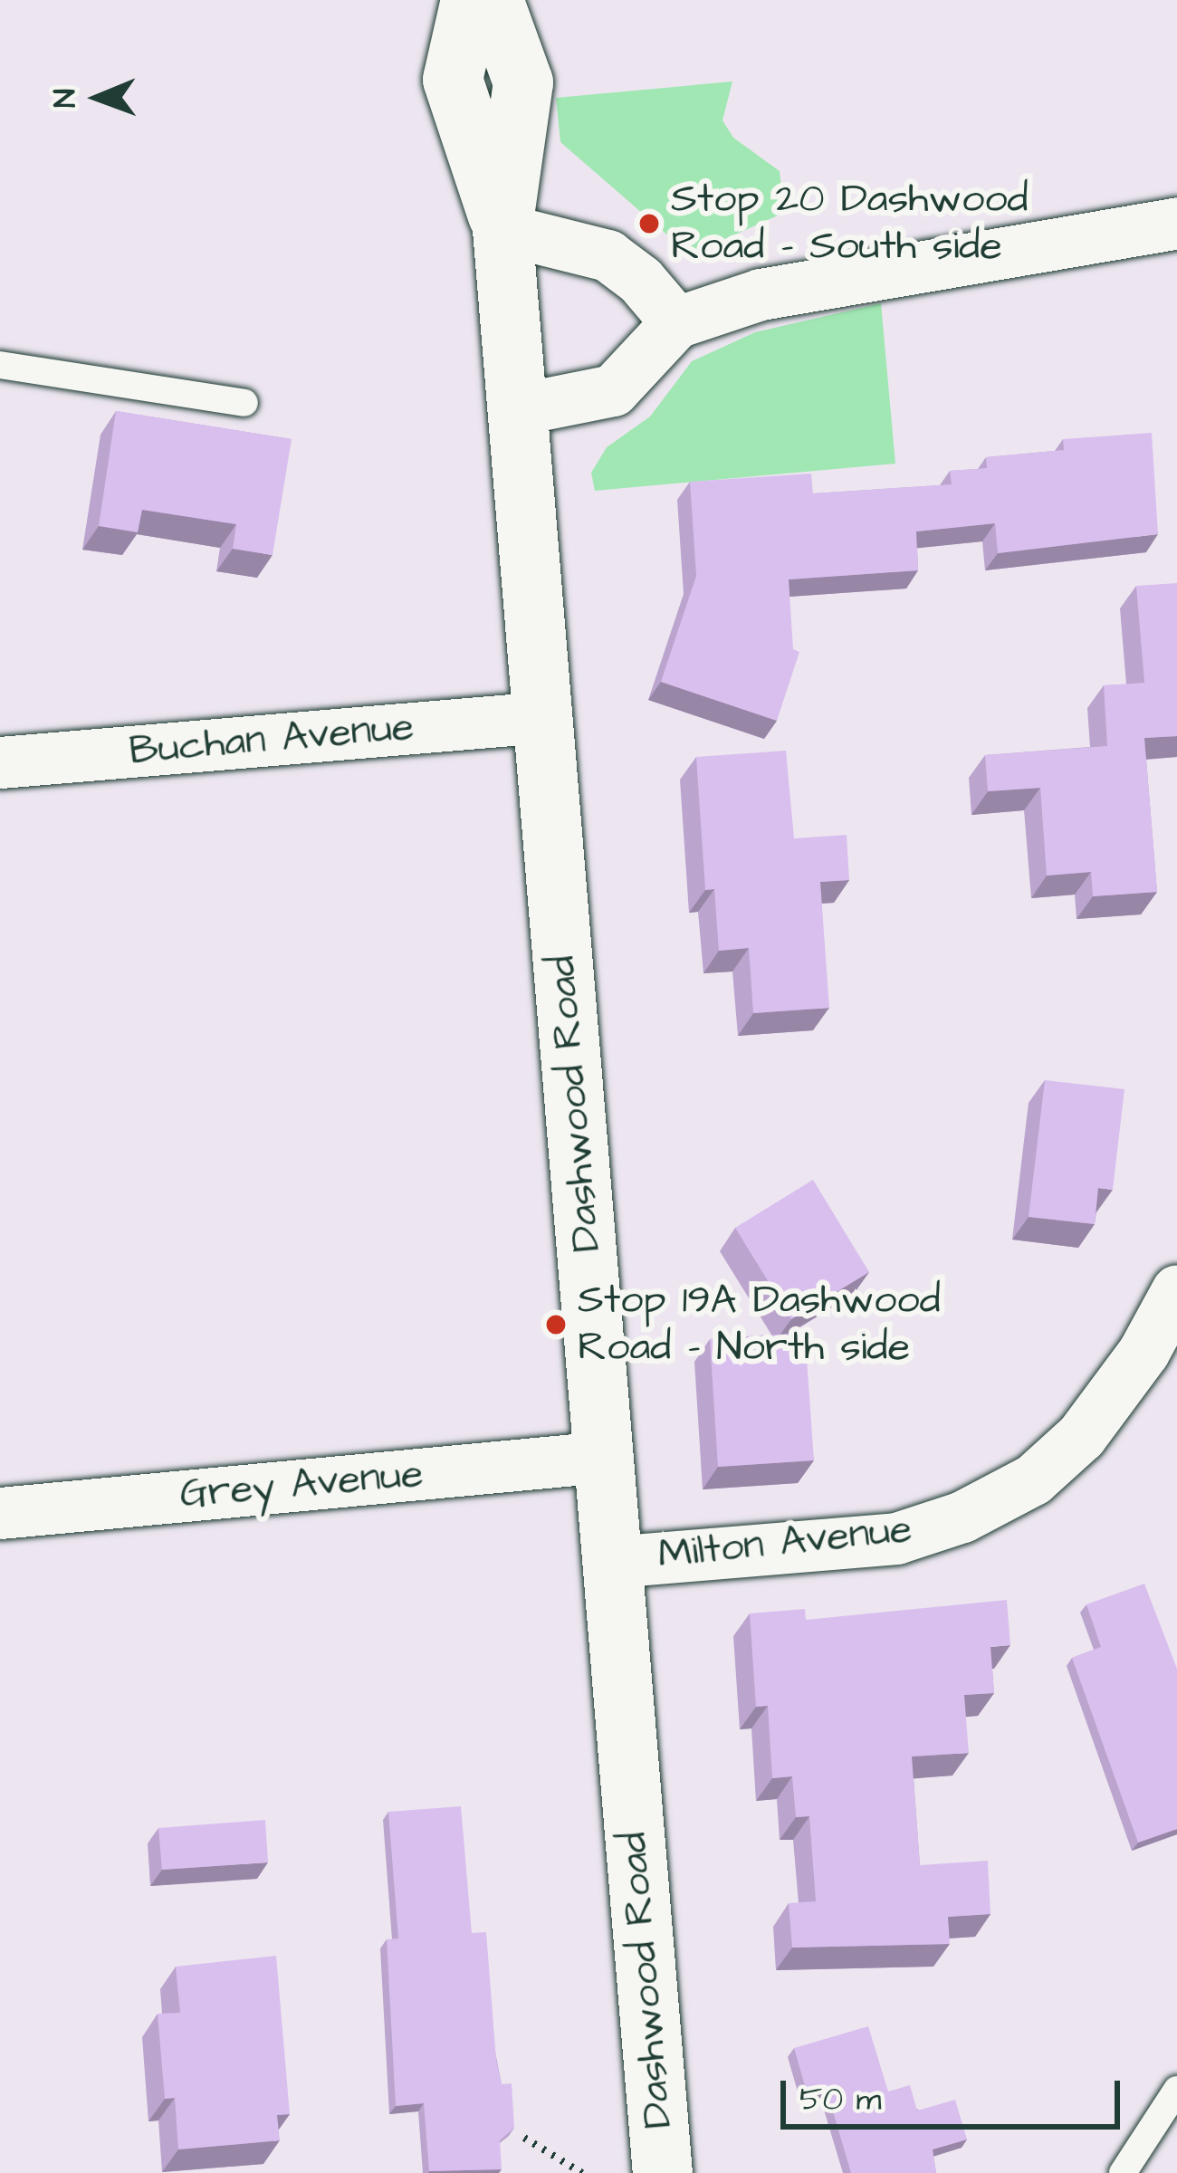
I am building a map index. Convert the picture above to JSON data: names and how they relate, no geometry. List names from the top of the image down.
{
  "streets": {
    "street": [
      "Buchan Avenue",
      "Dashwood Road",
      "Grey Avenue",
      "Milton Avenue"
    ]
  },
  "crossings": [
    ["Buchan Avenue", "Dashwood Road"],
    ["Dashwood Road", "Grey Avenue"],
    ["Dashwood Road", "Milton Avenue"]
  ],
  "places": ["Stop 20 Dashwood Road - South side", "Stop 19A Dashwood Road - North side"],
  "scale_bar": "50 m",
  "north": "left"
}
